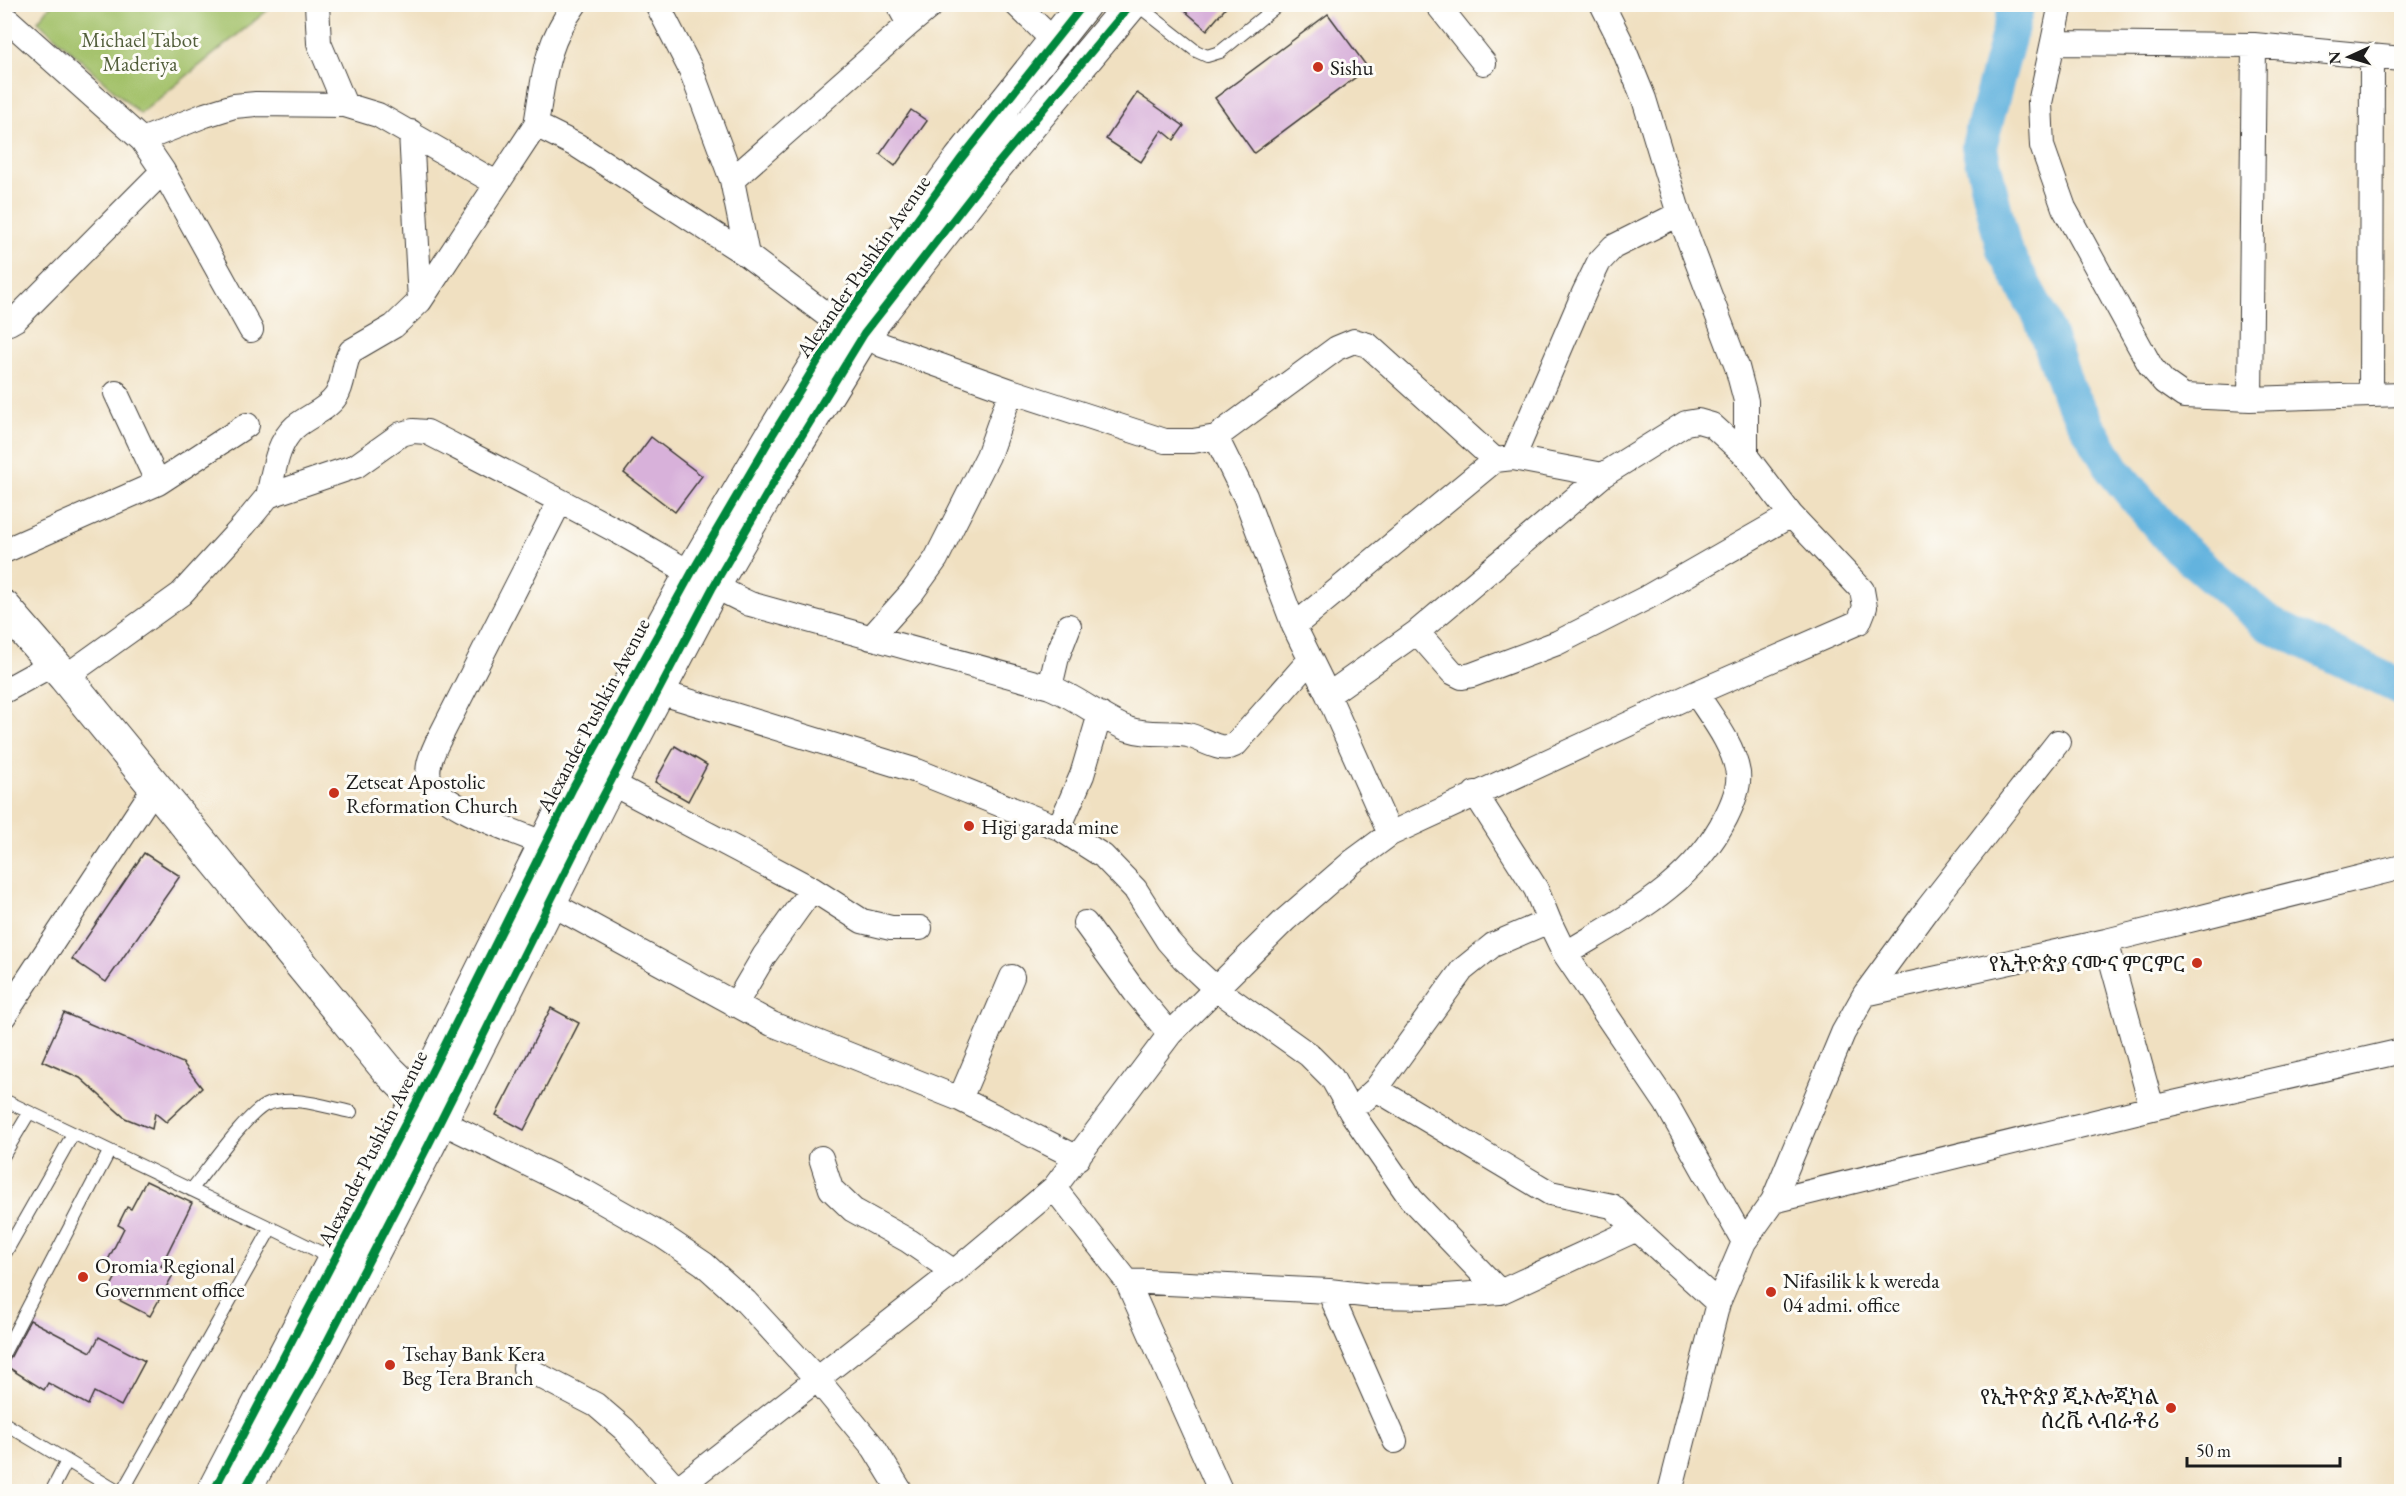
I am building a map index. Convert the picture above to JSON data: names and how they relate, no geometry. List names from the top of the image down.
{
  "streets": {
    "main road": ["Alexander Pushkin Avenue"]
  },
  "parks": ["Michael Tabot Maderiya"],
  "places": [
    "Sishu",
    "Zetseat Apostolic Reformation Church",
    "Higi garada mine",
    "የኢትዮጵያ ናሙና ምርምር",
    "Oromia Regional Government office",
    "Nifasilik k k wereda 04 admi. office",
    "Tsehay Bank Kera Beg Tera Branch",
    "የኢትዮጵያ ጂኦሎጂካል ሰረቬ ላብራቶሪ"
  ],
  "scale_bar": "50 m",
  "north": "left"
}
